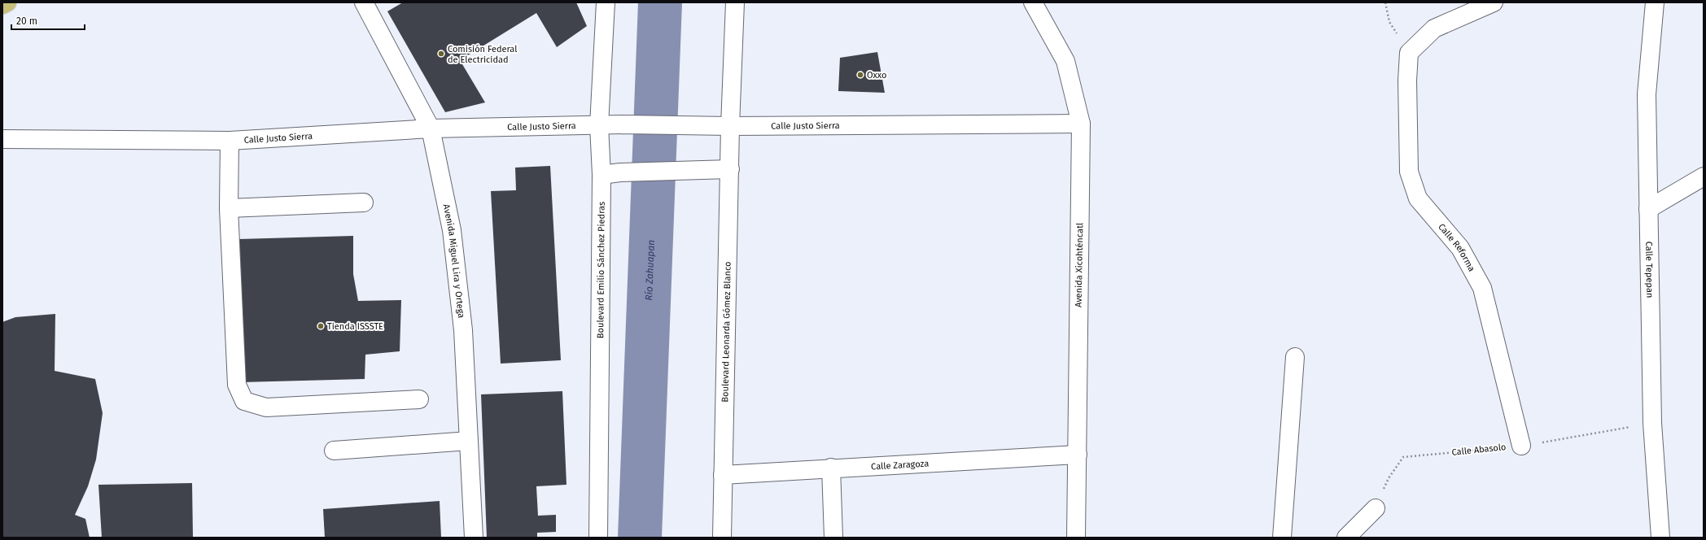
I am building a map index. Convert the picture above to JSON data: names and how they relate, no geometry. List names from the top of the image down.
{
  "streets": {
    "street": [
      "Calle Justo Sierra",
      "Calle Reforma",
      "Avenida Miguel Lira y Ortega",
      "Avenida Xicohténcatl",
      "Boulevard Emilio Sánchez Piedras",
      "Calle Tepepan",
      "Boulevard Leonarda Gómez Blanco",
      "Calle Zaragoza"
    ],
    "path": ["Calle Abasolo"]
  },
  "crossings": [
    ["Calle Justo Sierra", "Avenida Miguel Lira y Ortega"],
    ["Calle Justo Sierra", "Avenida Xicohténcatl"],
    ["Calle Justo Sierra", "Boulevard Emilio Sánchez Piedras"],
    ["Calle Justo Sierra", "Boulevard Leonarda Gómez Blanco"],
    ["Calle Reforma", "Calle Abasolo"],
    ["Avenida Xicohténcatl", "Calle Zaragoza"],
    ["Calle Tepepan", "Calle Abasolo"],
    ["Boulevard Leonarda Gómez Blanco", "Calle Zaragoza"]
  ],
  "water": ["Río Zahuapan"],
  "places": ["Comisión Federal de Electricidad", "Oxxo", "Tienda ISSSTE"],
  "scale_bar": "20 m"
}
